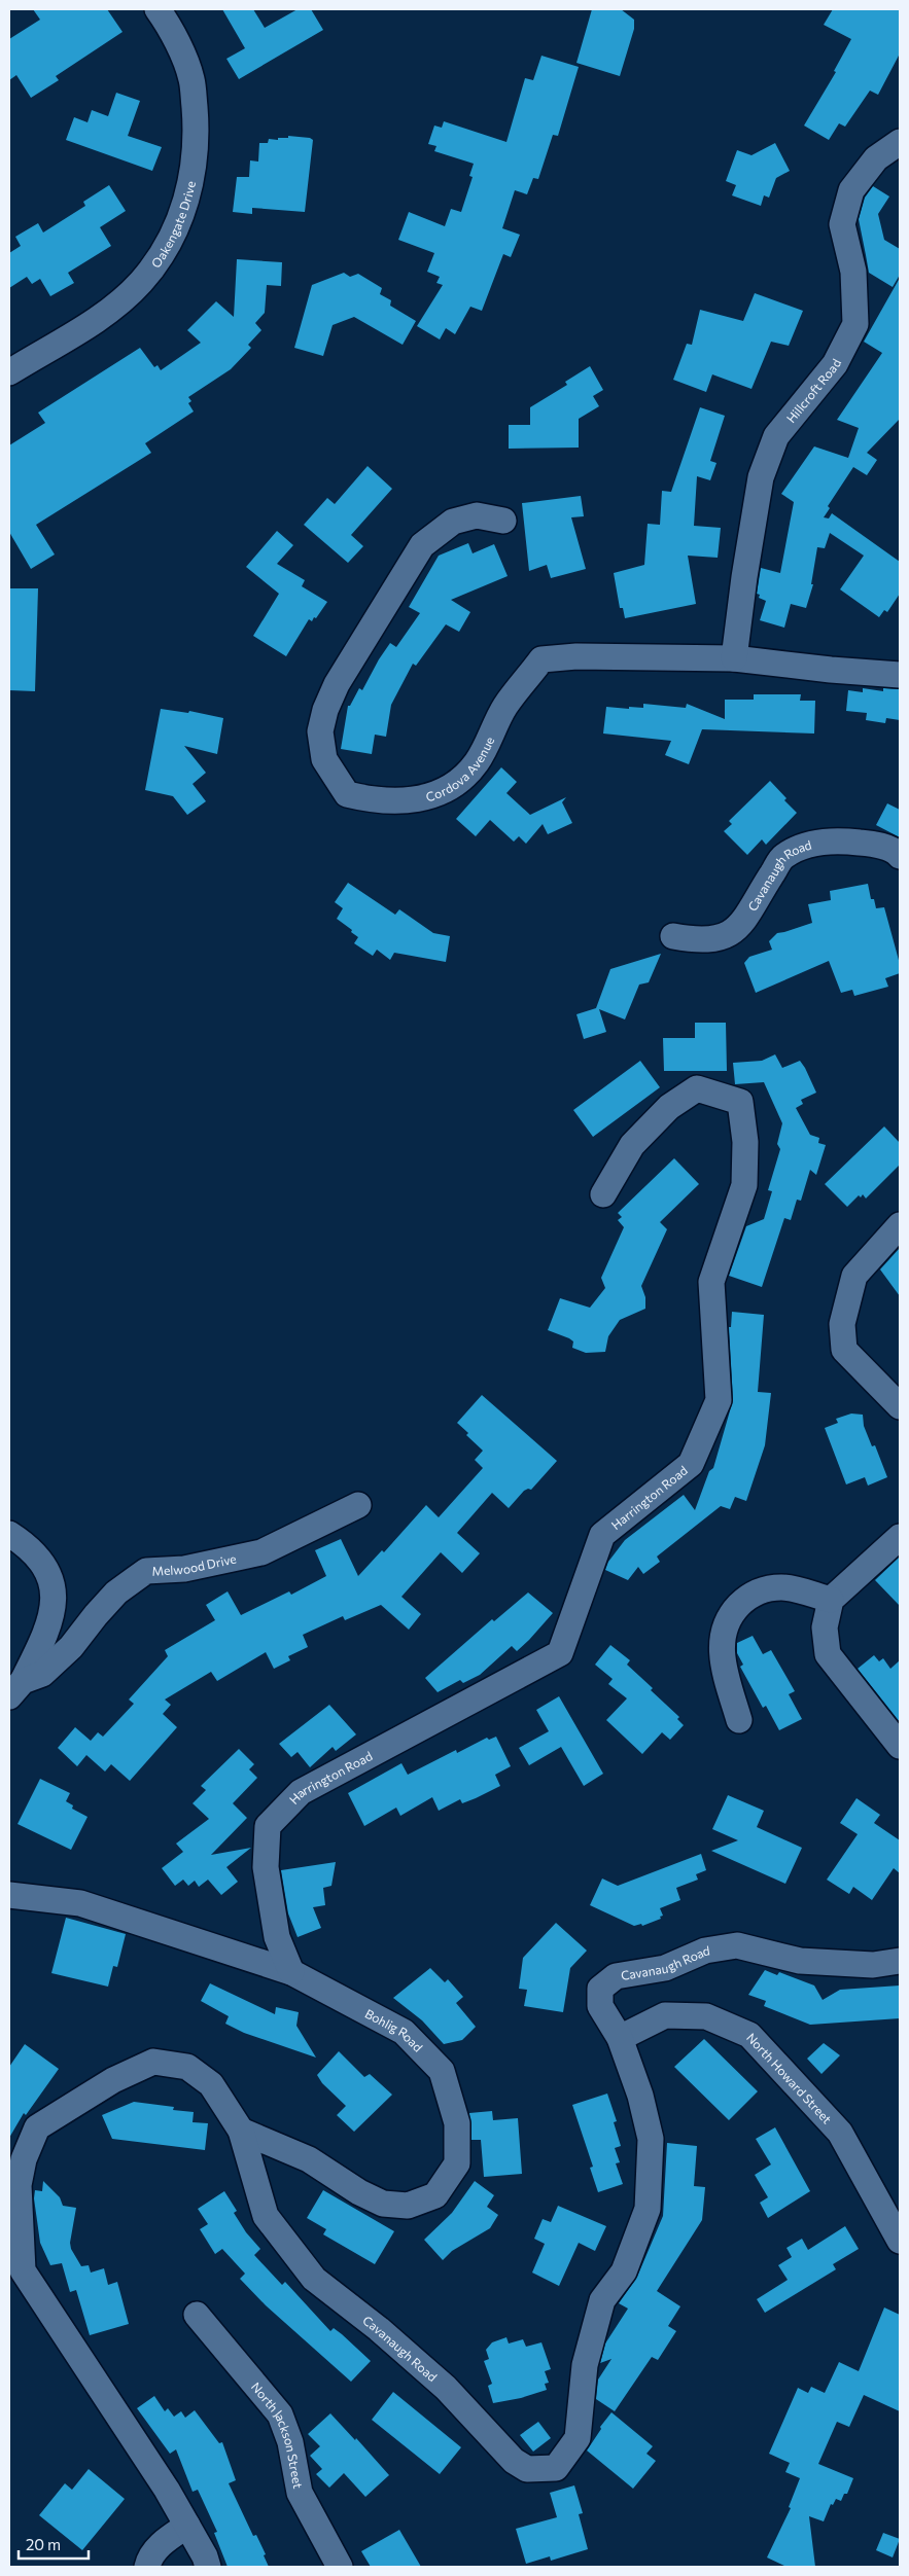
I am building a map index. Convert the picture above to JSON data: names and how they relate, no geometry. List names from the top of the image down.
{
  "streets": {
    "street": [
      "Oakengate Drive",
      "Hillcroft Road",
      "Cordova Avenue",
      "Cavanaugh Road",
      "Harrington Road",
      "Melwood Drive",
      "Bohlig Road",
      "North Howard Street",
      "North Jackson Street"
    ]
  },
  "crossings": [
    ["Hillcroft Road", "Cordova Avenue"],
    ["Cavanaugh Road", "Bohlig Road"],
    ["Cavanaugh Road", "North Howard Street"],
    ["Harrington Road", "Bohlig Road"]
  ],
  "scale_bar": "20 m"
}
